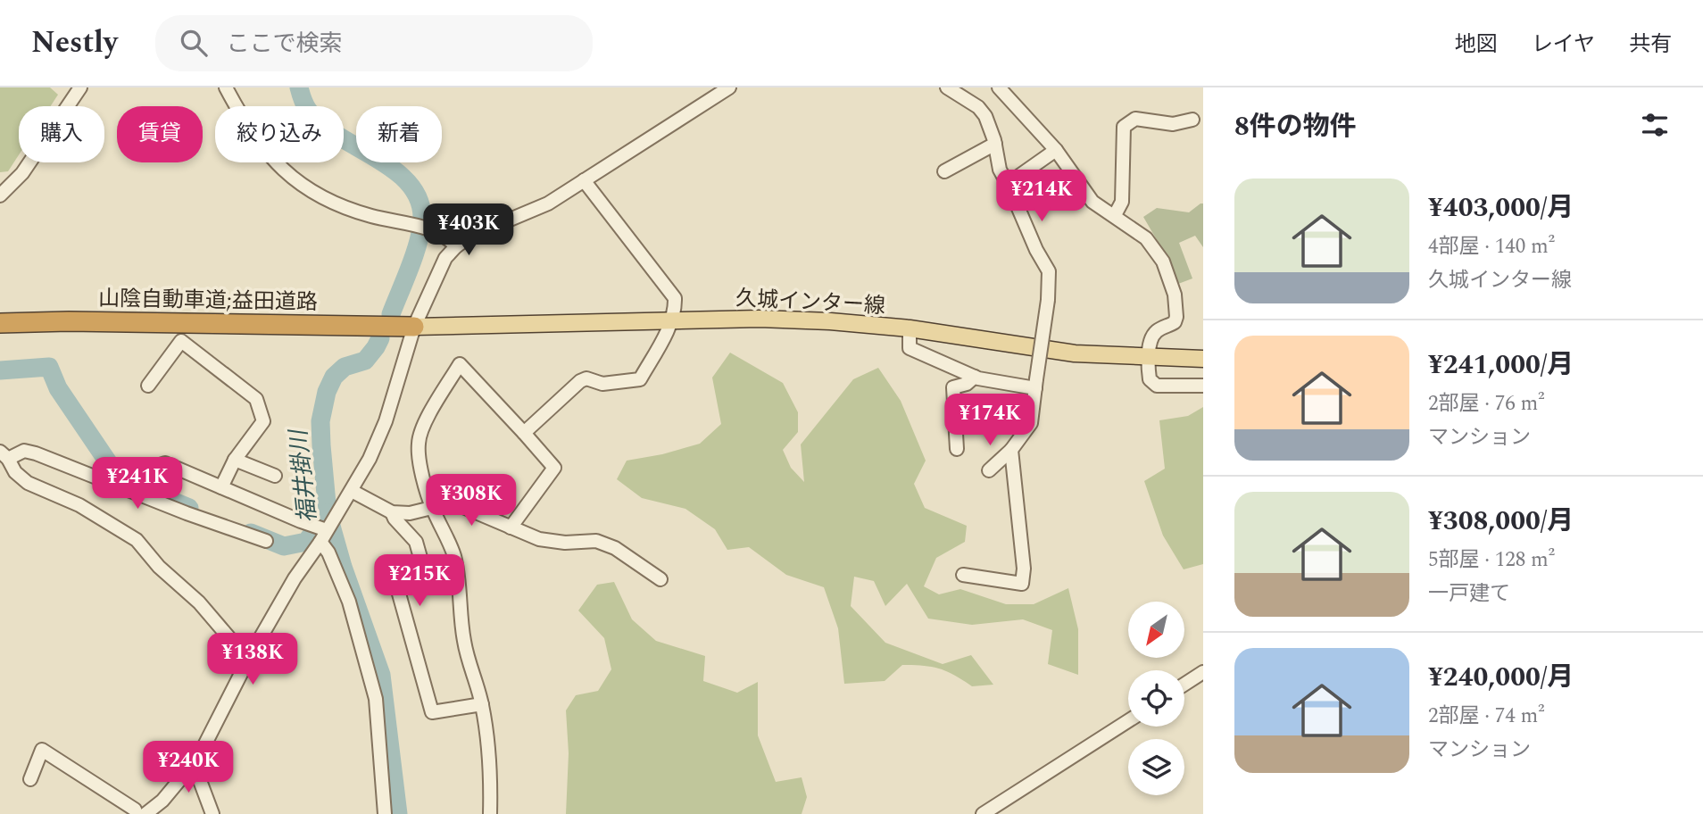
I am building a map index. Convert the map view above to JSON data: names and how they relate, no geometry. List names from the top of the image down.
{
  "streets": {
    "highway": ["山陰自動車道;益田道路"],
    "main road": ["久城インター線"]
  },
  "crossings": [
    ["山陰自動車道;益田道路", "久城インター線"]
  ],
  "water": ["福井掛川"],
  "north": "bottom left",
  "page": {
    "header": "Nestly",
    "search": "ここで検索",
    "nav": ["地図", "レイヤ", "共有"],
    "heading": "8件の物件",
    "chip": [
      "購入",
      "賃貸",
      "絞り込み",
      "新着"
    ],
    "list": [
      {
        "name": "¥403,000/月",
        "note": "4部屋 · 140 m² · 久城インター線"
      },
      {
        "name": "¥241,000/月",
        "note": "2部屋 · 76 m² · マンション"
      },
      {
        "name": "¥308,000/月",
        "note": "5部屋 · 128 m² · 一戸建て"
      },
      {
        "name": "¥240,000/月",
        "note": "2部屋 · 74 m² · マンション"
      }
    ],
    "price": [
      "¥214K",
      "¥403K",
      "¥174K",
      "¥241K",
      "¥308K",
      "¥215K",
      "¥138K",
      "¥240K"
    ]
  }
}
